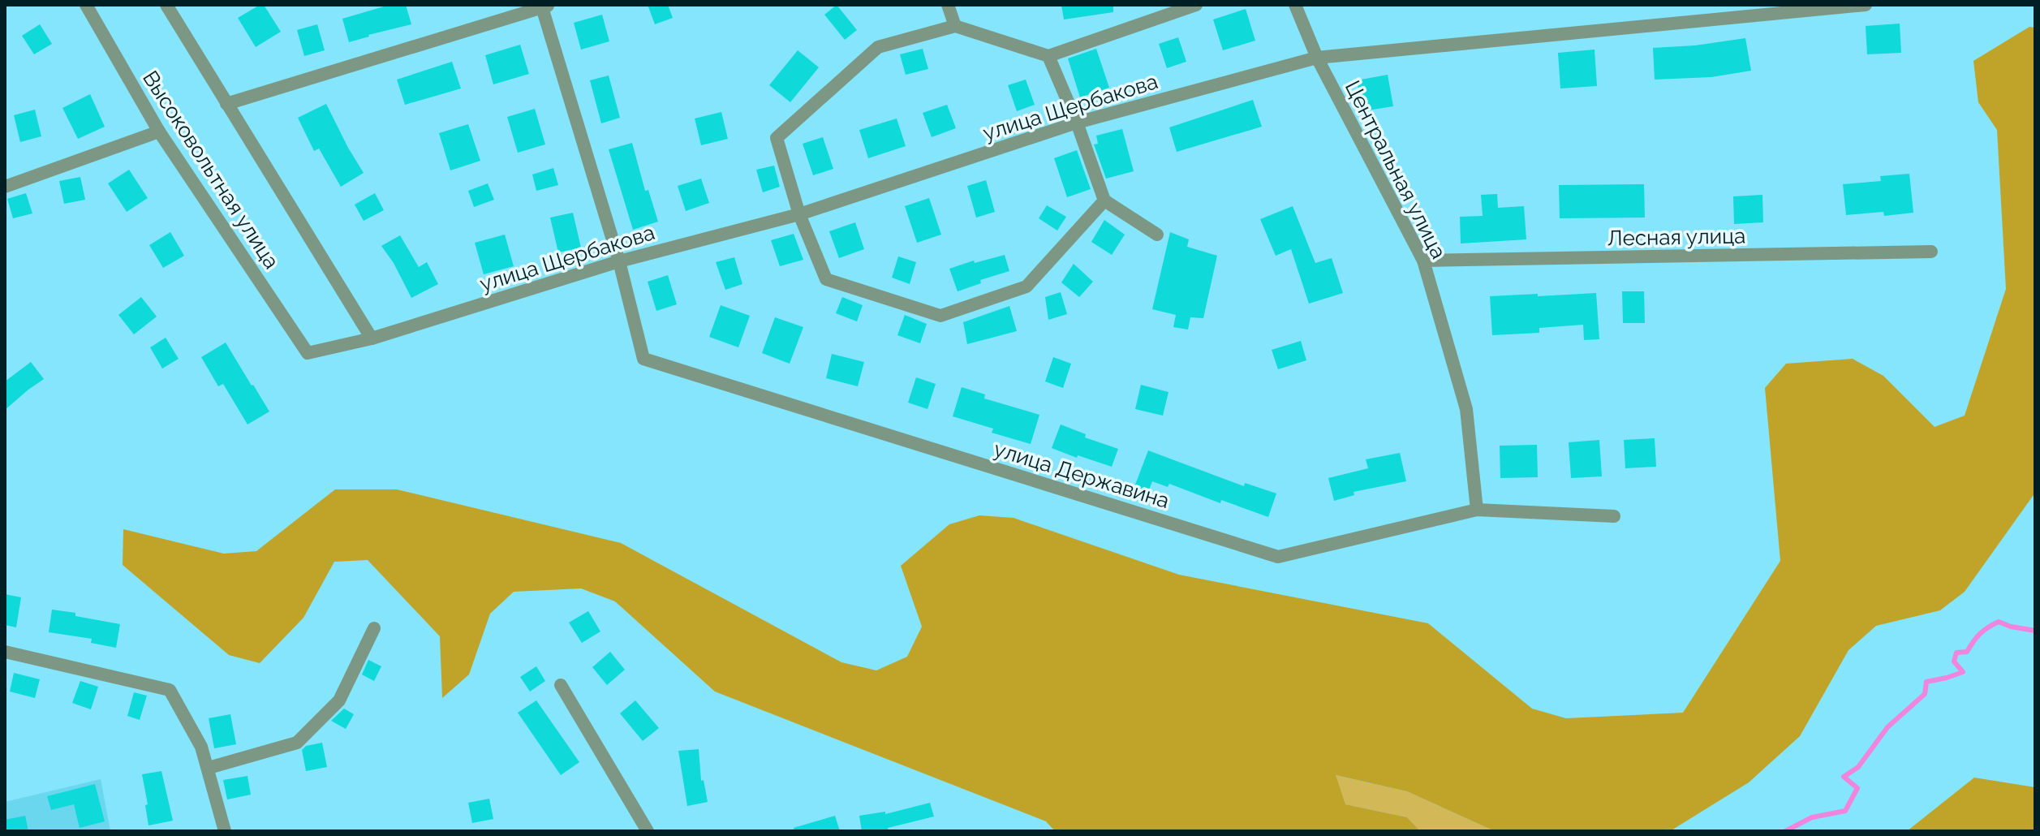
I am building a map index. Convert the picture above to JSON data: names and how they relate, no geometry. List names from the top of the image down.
{
  "streets": {
    "street": [
      "улица Щербакова",
      "Высоковольтная улица",
      "Центральная улица",
      "Лесная улица",
      "улица Державина"
    ]
  },
  "crossings": [
    ["улица Щербакова", "Высоковольтная улица"],
    ["улица Щербакова", "Центральная улица"],
    ["улица Щербакова", "улица Державина"],
    ["Центральная улица", "Лесная улица"],
    ["Центральная улица", "улица Державина"]
  ]
}
